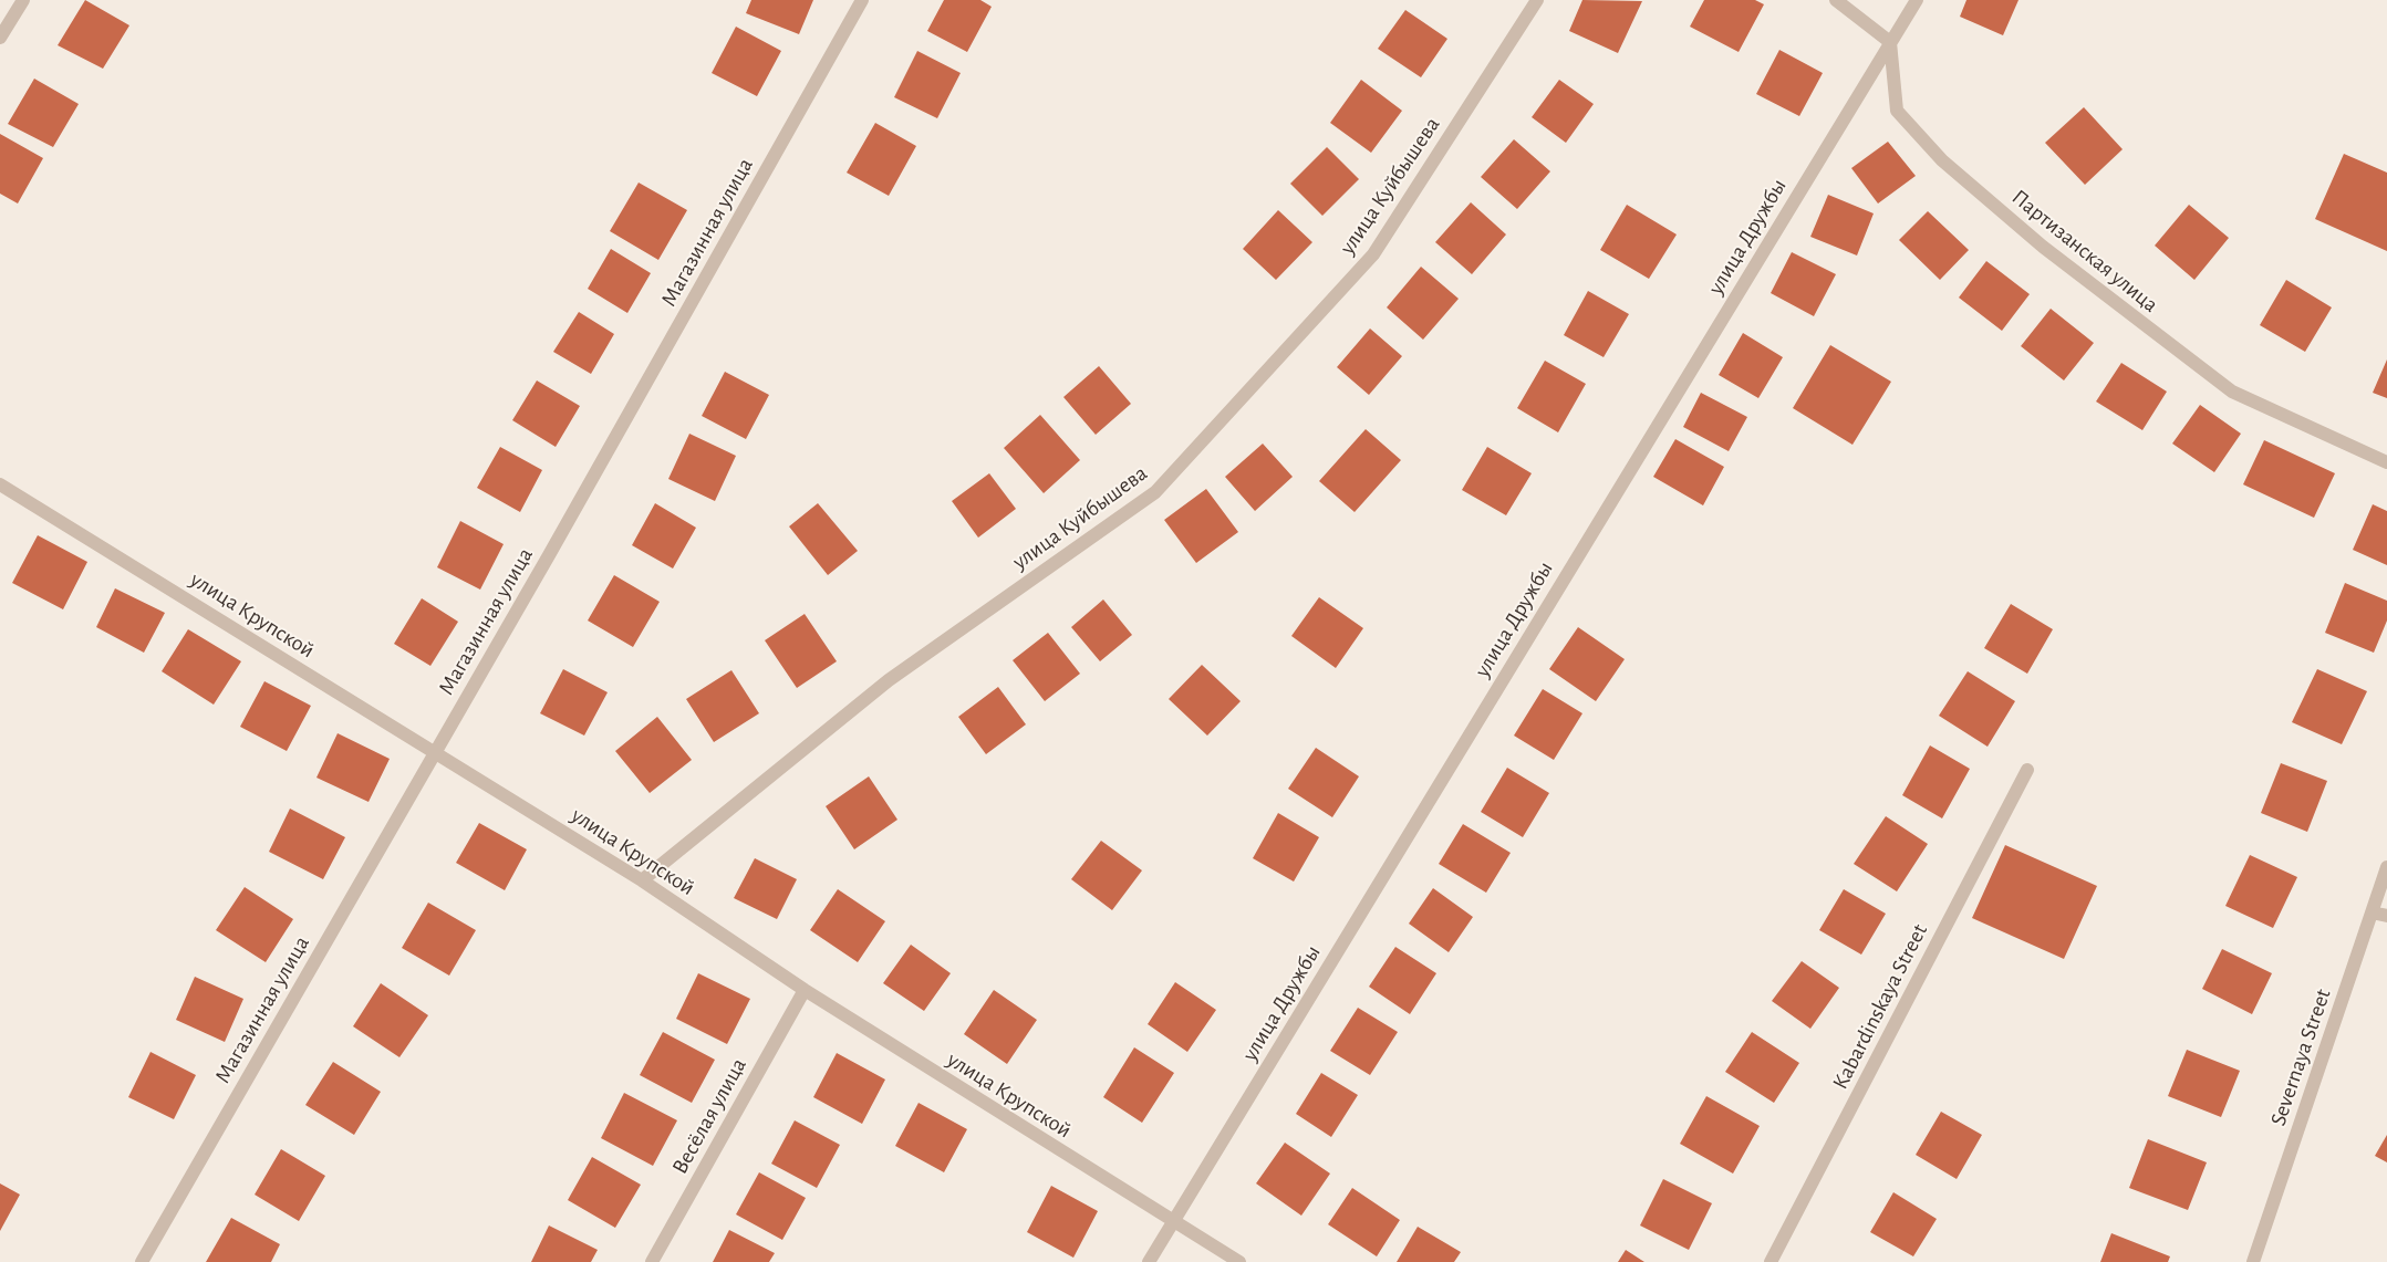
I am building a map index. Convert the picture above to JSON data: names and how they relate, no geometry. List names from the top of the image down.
{
  "streets": {
    "street": [
      "улица Куйбышева",
      "Магазинная улица",
      "улица Дружбы",
      "Партизанская улица",
      "улица Крупской",
      "Kabardinskaya Street",
      "Severnaya Street",
      "Весёлая улица"
    ]
  },
  "crossings": [
    ["улица Куйбышева", "улица Крупской"],
    ["Магазинная улица", "улица Крупской"],
    ["улица Дружбы", "Партизанская улица"],
    ["улица Дружбы", "улица Крупской"],
    ["улица Крупской", "Весёлая улица"]
  ]
}
